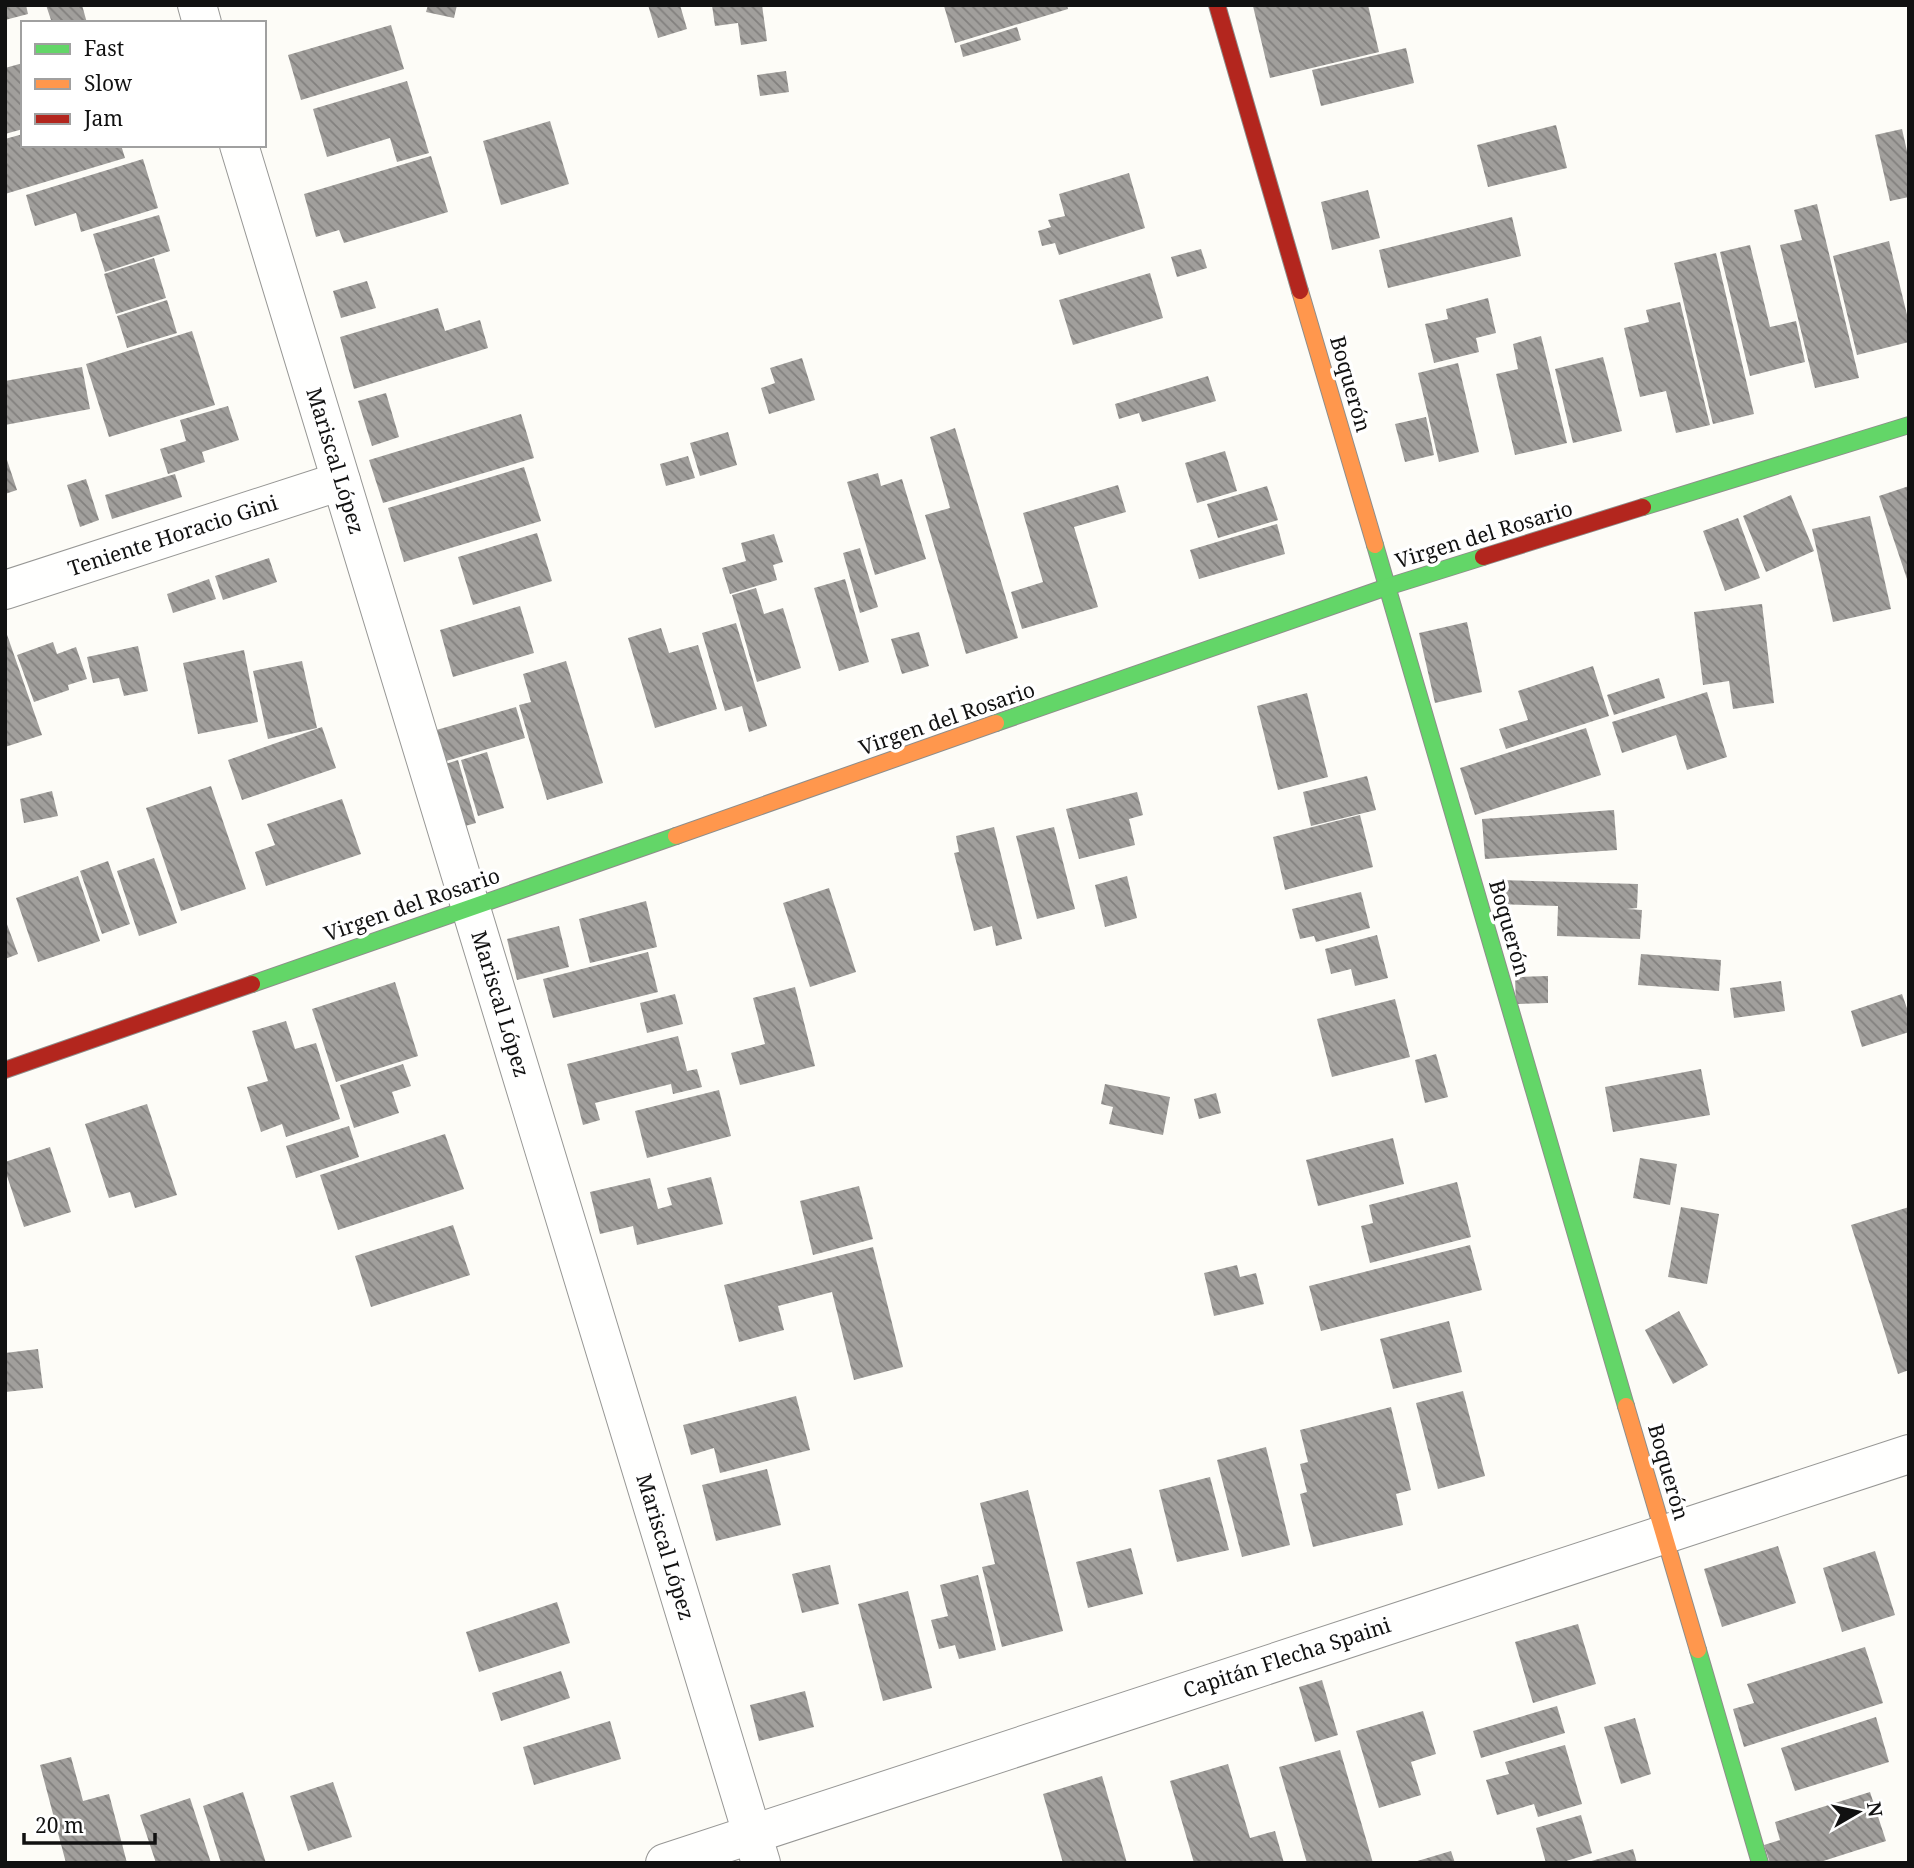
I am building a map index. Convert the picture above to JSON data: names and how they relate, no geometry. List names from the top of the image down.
{
  "streets": {
    "street": [
      "Boquerón",
      "Mariscal López",
      "Virgen del Rosario",
      "Teniente Horacio Gini",
      "Capitán Flecha Spaini"
    ]
  },
  "crossings": [
    ["Boquerón", "Virgen del Rosario"],
    ["Boquerón", "Capitán Flecha Spaini"],
    ["Mariscal López", "Virgen del Rosario"],
    ["Mariscal López", "Teniente Horacio Gini"],
    ["Mariscal López", "Capitán Flecha Spaini"]
  ],
  "legend": ["Fast", "Slow", "Jam"],
  "scale_bar": "20 m",
  "north": "right"
}
